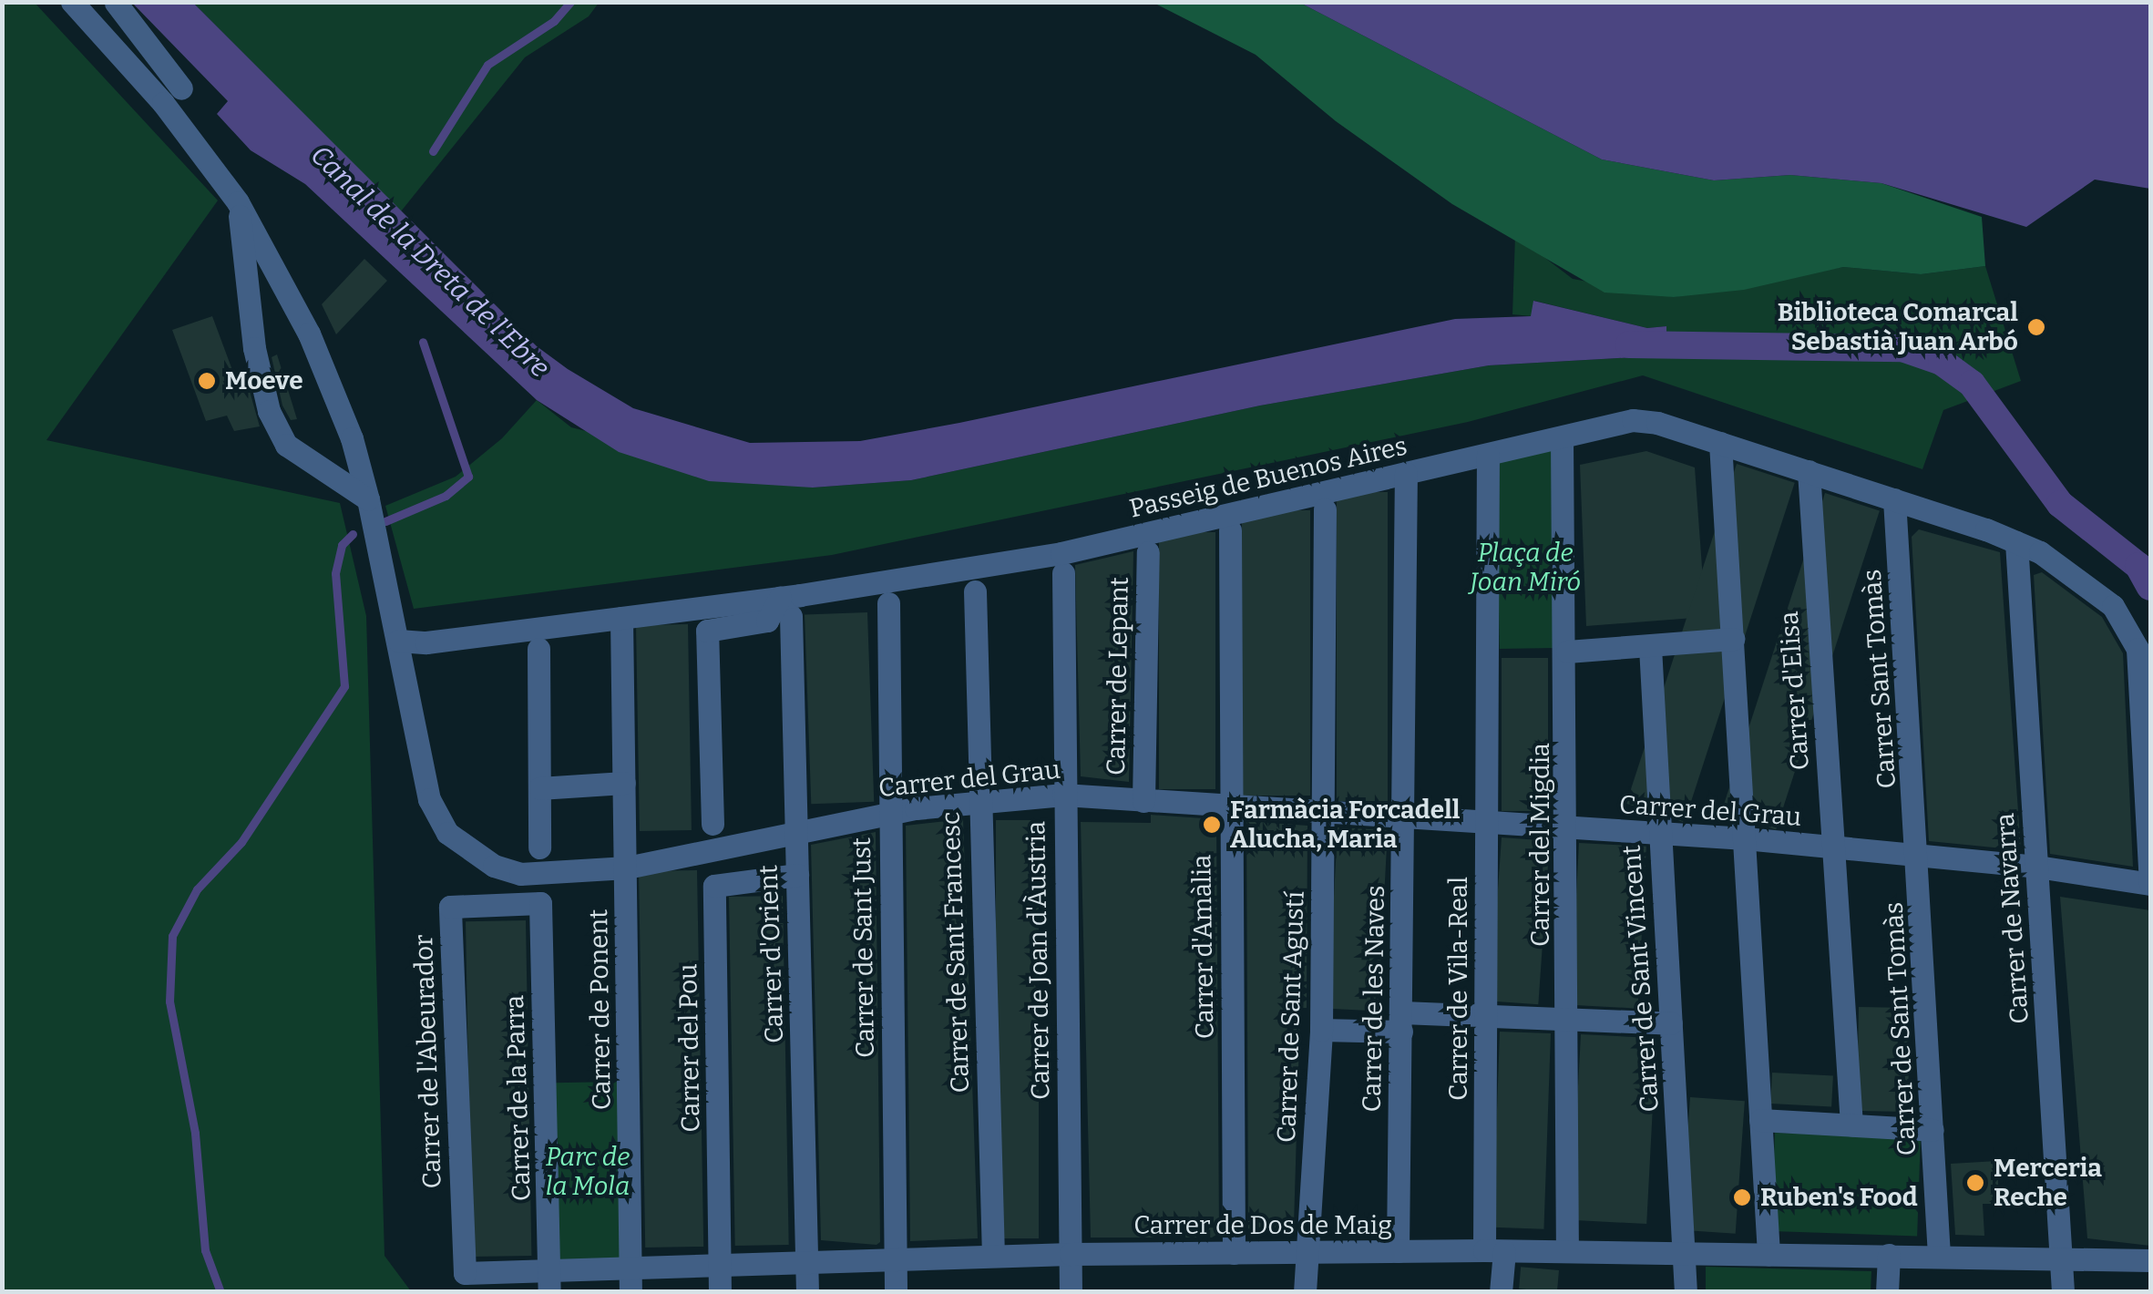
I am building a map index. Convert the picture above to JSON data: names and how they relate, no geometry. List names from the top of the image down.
{
  "streets": {
    "street": [
      "Passeig de Buenos Aires",
      "Carrer de Lepant",
      "Carrer Sant Tomàs",
      "Carrer d'Elisa",
      "Carrer del Grau",
      "Carrer del Migdia",
      "Carrer de Navarra",
      "Carrer d'Amàlia",
      "Carrer de Sant Just",
      "Carrer de Sant Francesc",
      "Carrer d'Orient",
      "Carrer de Joan d'Àustria",
      "Carrer de Sant Vincent",
      "Carrer de Vila-Real",
      "Carrer de les Naves",
      "Carrer de Ponent",
      "Carrer de Sant Agustí",
      "Carrer de Sant Tomàs",
      "Carrer del Pou",
      "Carrer de l'Abeurador",
      "Carrer de la Parra",
      "Carrer de Dos de Maig"
    ]
  },
  "crossings": [
    ["Passeig de Buenos Aires", "Carrer Sant Tomàs"],
    ["Passeig de Buenos Aires", "Carrer d'Elisa"],
    ["Passeig de Buenos Aires", "Carrer del Grau"],
    ["Passeig de Buenos Aires", "Carrer del Migdia"],
    ["Passeig de Buenos Aires", "Carrer de Navarra"],
    ["Passeig de Buenos Aires", "Carrer d'Orient"],
    ["Passeig de Buenos Aires", "Carrer de Vila-Real"],
    ["Passeig de Buenos Aires", "Carrer de les Naves"],
    ["Passeig de Buenos Aires", "Carrer de Ponent"],
    ["Carrer de Lepant", "Carrer del Grau"],
    ["Carrer Sant Tomàs", "Carrer del Grau"],
    ["Carrer Sant Tomàs", "Carrer de Sant Tomàs"],
    ["Carrer d'Elisa", "Carrer del Grau"],
    ["Carrer del Grau", "Carrer del Migdia"],
    ["Carrer del Grau", "Carrer de Navarra"],
    ["Carrer del Grau", "Carrer d'Amàlia"],
    ["Carrer del Grau", "Carrer de Sant Just"],
    ["Carrer del Grau", "Carrer de Sant Francesc"],
    ["Carrer del Grau", "Carrer d'Orient"],
    ["Carrer del Grau", "Carrer de Joan d'Àustria"],
    ["Carrer del Grau", "Carrer de Sant Vincent"],
    ["Carrer del Grau", "Carrer de Vila-Real"],
    ["Carrer del Grau", "Carrer de les Naves"],
    ["Carrer del Grau", "Carrer de Ponent"],
    ["Carrer del Grau", "Carrer de Sant Agustí"],
    ["Carrer del Grau", "Carrer de Sant Tomàs"],
    ["Carrer del Migdia", "Carrer de Dos de Maig"],
    ["Carrer de Navarra", "Carrer de Dos de Maig"],
    ["Carrer d'Amàlia", "Carrer de Dos de Maig"],
    ["Carrer de Sant Just", "Carrer de Dos de Maig"],
    ["Carrer de Sant Francesc", "Carrer de Dos de Maig"],
    ["Carrer d'Orient", "Carrer del Pou"],
    ["Carrer d'Orient", "Carrer de Dos de Maig"],
    ["Carrer de Joan d'Àustria", "Carrer de Dos de Maig"],
    ["Carrer de Sant Vincent", "Carrer de Dos de Maig"],
    ["Carrer de Vila-Real", "Carrer de Dos de Maig"],
    ["Carrer de les Naves", "Carrer de Dos de Maig"],
    ["Carrer de Ponent", "Carrer de Dos de Maig"],
    ["Carrer de Sant Agustí", "Carrer de Dos de Maig"],
    ["Carrer de Sant Tomàs", "Carrer de Dos de Maig"],
    ["Carrer del Pou", "Carrer de Dos de Maig"],
    ["Carrer de l'Abeurador", "Carrer de la Parra"],
    ["Carrer de l'Abeurador", "Carrer de Dos de Maig"],
    ["Carrer de la Parra", "Carrer de Dos de Maig"]
  ],
  "water": ["Canal de la Dreta de l'Ebre"],
  "parks": ["Plaça de Joan Miró", "Parc de la Mola"],
  "places": [
    "Biblioteca Comarcal Sebastià Juan Arbó",
    "Moeve",
    "Farmàcia Forcadell Alucha, Maria",
    "Merceria Reche",
    "Ruben's Food"
  ]
}
